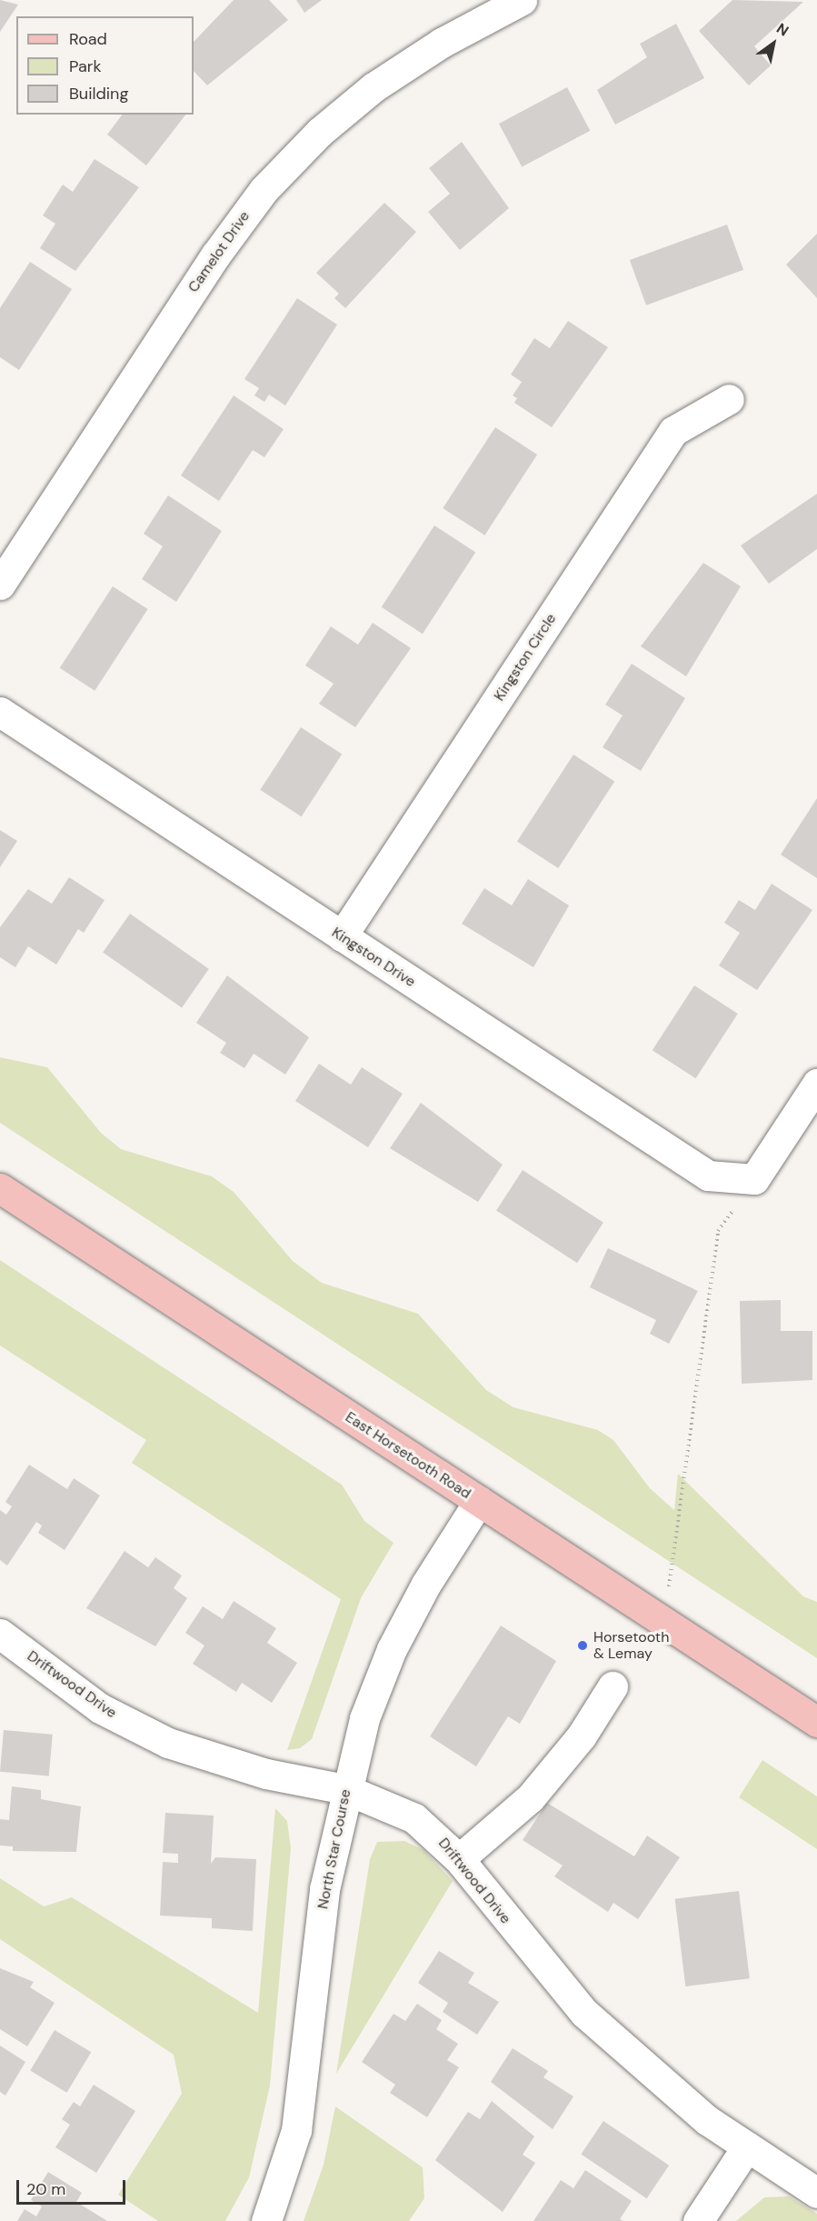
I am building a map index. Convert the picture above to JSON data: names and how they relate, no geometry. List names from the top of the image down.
{
  "streets": {
    "main road": ["East Horsetooth Road"],
    "street": [
      "Camelot Drive",
      "Kingston Circle",
      "Kingston Drive",
      "Driftwood Drive",
      "North Star Course"
    ]
  },
  "crossings": [
    ["Kingston Circle", "Kingston Drive"],
    ["East Horsetooth Road", "North Star Course"],
    ["Driftwood Drive", "North Star Course"]
  ],
  "places": ["Horsetooth & Lemay"],
  "legend": ["Road", "Park", "Building"],
  "scale_bar": "20 m",
  "north": "top right"
}
